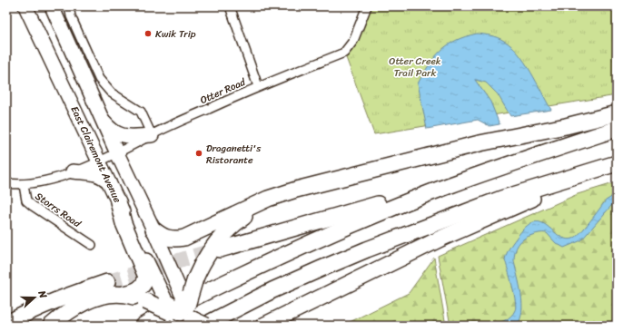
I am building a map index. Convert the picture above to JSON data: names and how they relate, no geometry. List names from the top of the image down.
{
  "streets": {
    "main road": ["East Clairemont Avenue"],
    "street": ["Otter Road", "Storrs Road"]
  },
  "crossings": [
    ["Otter Road", "East Clairemont Avenue"],
    ["Otter Road", "Storrs Road"],
    ["East Clairemont Avenue", "Storrs Road"]
  ],
  "parks": ["Otter Creek Trail Park"],
  "places": ["Kwik Trip", "Draganetti's Ristorante"],
  "north": "right"
}
